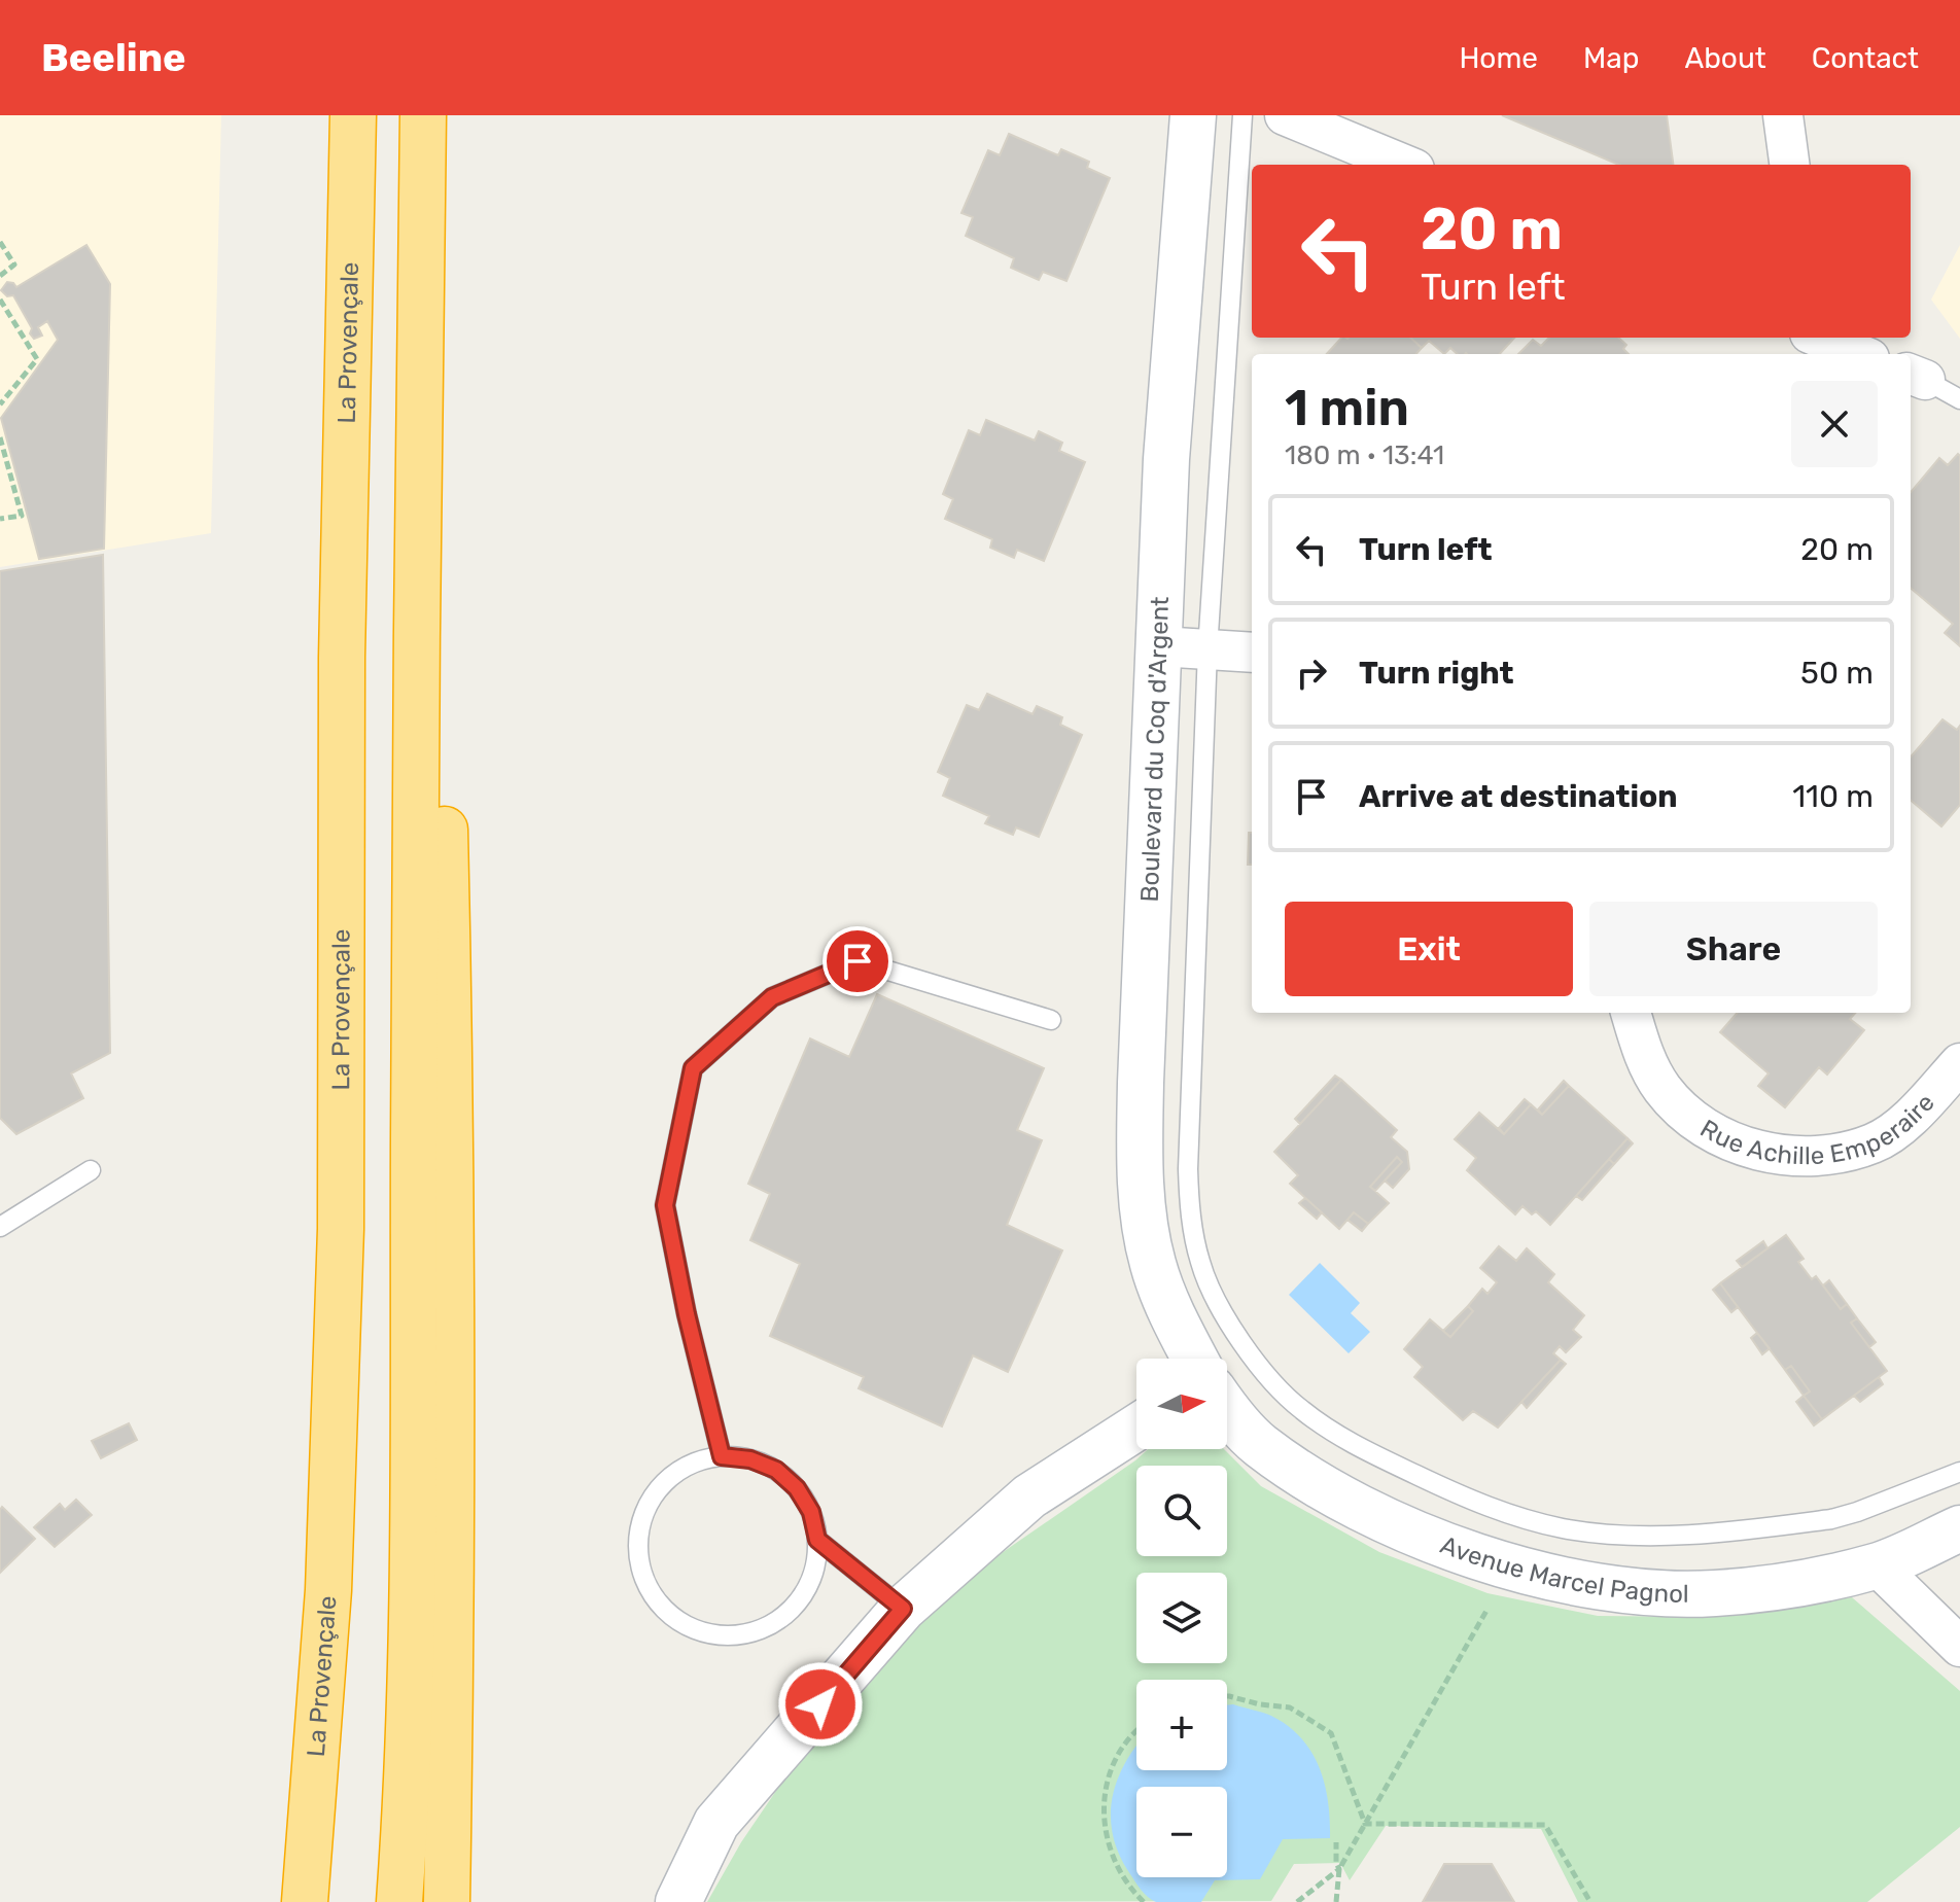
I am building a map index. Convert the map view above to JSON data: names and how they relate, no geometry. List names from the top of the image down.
{
  "streets": {
    "highway": ["La Provençale"],
    "street": ["Boulevard du Coq d'Argent", "Rue Achille Emperaire", "Avenue Marcel Pagnol"]
  },
  "crossings": [
    ["Boulevard du Coq d'Argent", "Avenue Marcel Pagnol"]
  ],
  "north": "right",
  "page": {
    "header": "Beeline",
    "nav": [
      "Home",
      "Map",
      "About",
      "Contact"
    ],
    "turn": ["20 m", "Turn left"],
    "heading": ["1 min", "180 m · 13:41"],
    "list": [
      {
        "name": "Turn left",
        "value": "20 m"
      },
      {
        "name": "Turn right",
        "value": "50 m"
      },
      {
        "name": "Arrive at destination",
        "value": "110 m"
      }
    ],
    "buttons": ["Exit", "Share"],
    "map_buttons": ["+", "−"]
  }
}
